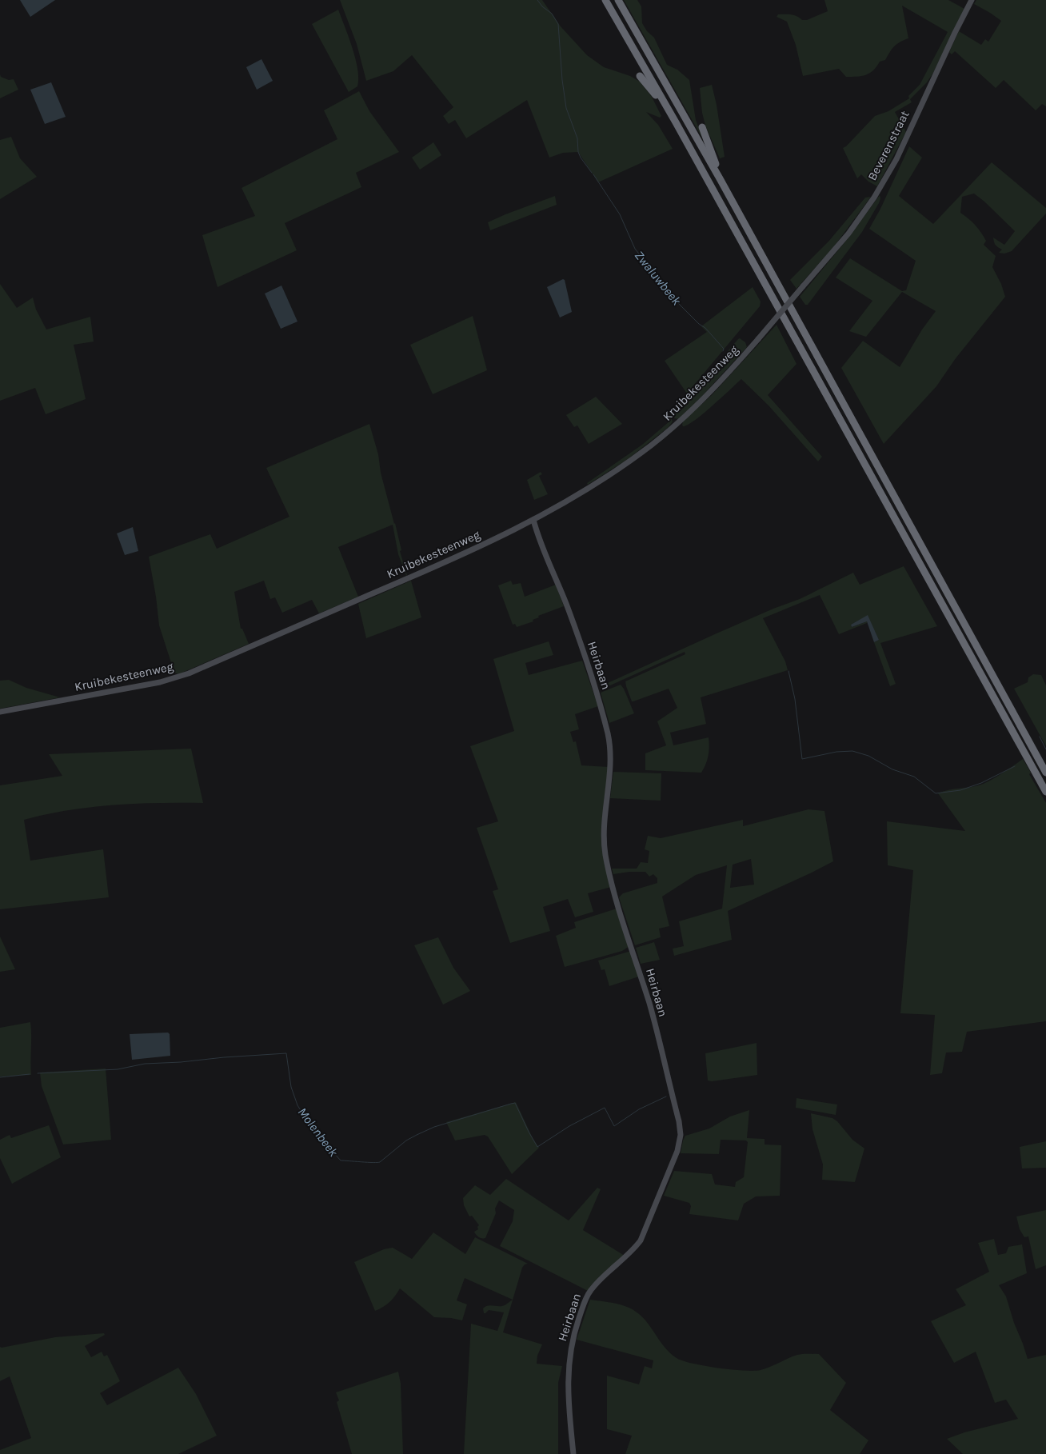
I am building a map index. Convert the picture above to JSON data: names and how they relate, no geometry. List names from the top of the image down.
{
  "streets": {
    "street": ["Beverenstraat", "Kruibekesteenweg", "Heirbaan"]
  },
  "crossings": [
    ["Beverenstraat", "Kruibekesteenweg"],
    ["Kruibekesteenweg", "Heirbaan"]
  ],
  "water": ["Zwaluwbeek", "Molenbeek"]
}
